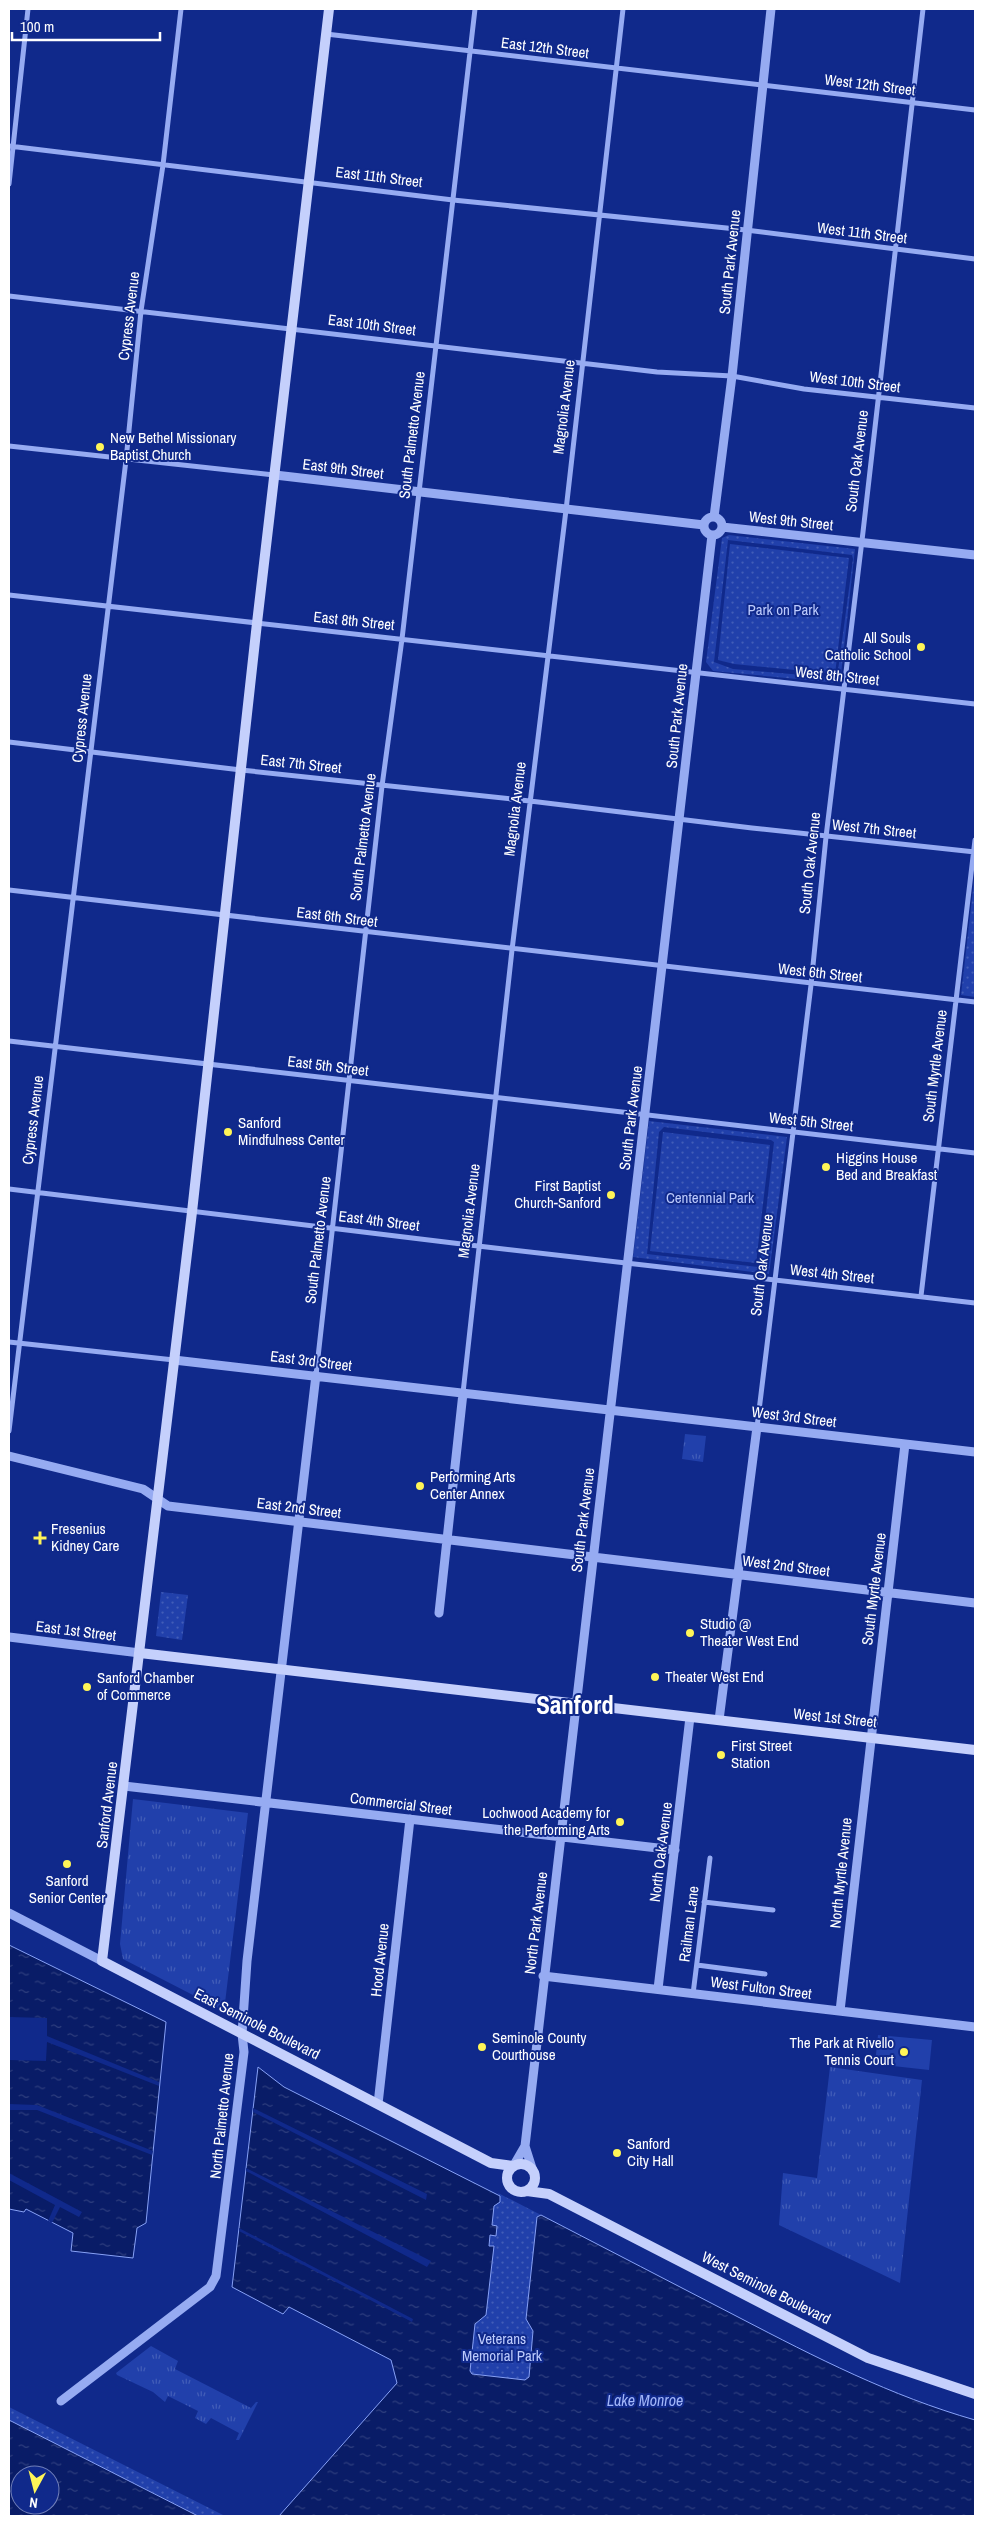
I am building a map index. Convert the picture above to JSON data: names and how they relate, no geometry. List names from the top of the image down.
{
  "streets": {
    "main road": [
      "West 1st Street",
      "Sanford Avenue",
      "East Seminole Boulevard",
      "West Seminole Boulevard"
    ],
    "street": [
      "East 12th Street",
      "West 12th Street",
      "East 11th Street",
      "West 11th Street",
      "South Park Avenue",
      "Cypress Avenue",
      "East 10th Street",
      "West 10th Street",
      "Magnolia Avenue",
      "South Palmetto Avenue",
      "South Oak Avenue",
      "East 9th Street",
      "West 9th Street",
      "East 8th Street",
      "West 8th Street",
      "East 7th Street",
      "West 7th Street",
      "East 6th Street",
      "West 6th Street",
      "East 5th Street",
      "South Myrtle Avenue",
      "West 5th Street",
      "East 4th Street",
      "West 4th Street",
      "East 3rd Street",
      "West 3rd Street",
      "East 2nd Street",
      "West 2nd Street",
      "East 1st Street",
      "Commercial Street",
      "North Oak Avenue",
      "North Myrtle Avenue",
      "North Park Avenue",
      "Railman Lane",
      "Hood Avenue",
      "West Fulton Street",
      "North Palmetto Avenue"
    ]
  },
  "crossings": [
    ["East 12th Street", "West 12th Street"],
    ["East 12th Street", "South Park Avenue"],
    ["East 12th Street", "Magnolia Avenue"],
    ["East 12th Street", "South Palmetto Avenue"],
    ["East 12th Street", "Sanford Avenue"],
    ["West 12th Street", "South Park Avenue"],
    ["West 12th Street", "South Oak Avenue"],
    ["East 11th Street", "West 11th Street"],
    ["East 11th Street", "South Park Avenue"],
    ["East 11th Street", "Cypress Avenue"],
    ["East 11th Street", "Magnolia Avenue"],
    ["East 11th Street", "South Palmetto Avenue"],
    ["East 11th Street", "Sanford Avenue"],
    ["West 11th Street", "South Park Avenue"],
    ["West 11th Street", "South Oak Avenue"],
    ["South Park Avenue", "East 10th Street"],
    ["South Park Avenue", "West 10th Street"],
    ["South Park Avenue", "East 9th Street"],
    ["South Park Avenue", "West 9th Street"],
    ["South Park Avenue", "East 8th Street"],
    ["South Park Avenue", "West 8th Street"],
    ["South Park Avenue", "East 7th Street"],
    ["South Park Avenue", "West 7th Street"],
    ["South Park Avenue", "East 6th Street"],
    ["South Park Avenue", "West 6th Street"],
    ["South Park Avenue", "East 5th Street"],
    ["South Park Avenue", "West 5th Street"],
    ["South Park Avenue", "East 4th Street"],
    ["South Park Avenue", "West 4th Street"],
    ["South Park Avenue", "East 3rd Street"],
    ["South Park Avenue", "West 3rd Street"],
    ["South Park Avenue", "East 2nd Street"],
    ["South Park Avenue", "West 2nd Street"],
    ["South Park Avenue", "West 1st Street"],
    ["South Park Avenue", "North Park Avenue"],
    ["Cypress Avenue", "East 10th Street"],
    ["Cypress Avenue", "East 9th Street"],
    ["Cypress Avenue", "East 8th Street"],
    ["Cypress Avenue", "East 7th Street"],
    ["Cypress Avenue", "East 6th Street"],
    ["Cypress Avenue", "East 5th Street"],
    ["Cypress Avenue", "East 4th Street"],
    ["Cypress Avenue", "East 3rd Street"],
    ["East 10th Street", "West 10th Street"],
    ["East 10th Street", "Magnolia Avenue"],
    ["East 10th Street", "South Palmetto Avenue"],
    ["East 10th Street", "Sanford Avenue"],
    ["West 10th Street", "South Oak Avenue"],
    ["Magnolia Avenue", "East 9th Street"],
    ["Magnolia Avenue", "East 8th Street"],
    ["Magnolia Avenue", "East 7th Street"],
    ["Magnolia Avenue", "East 6th Street"],
    ["Magnolia Avenue", "East 5th Street"],
    ["Magnolia Avenue", "East 4th Street"],
    ["Magnolia Avenue", "East 3rd Street"],
    ["Magnolia Avenue", "East 2nd Street"],
    ["South Palmetto Avenue", "East 9th Street"],
    ["South Palmetto Avenue", "East 8th Street"],
    ["South Palmetto Avenue", "East 7th Street"],
    ["South Palmetto Avenue", "East 6th Street"],
    ["South Palmetto Avenue", "East 5th Street"],
    ["South Palmetto Avenue", "East 4th Street"],
    ["South Palmetto Avenue", "East 3rd Street"],
    ["South Palmetto Avenue", "East 2nd Street"],
    ["South Palmetto Avenue", "West 1st Street"],
    ["South Palmetto Avenue", "North Palmetto Avenue"],
    ["South Oak Avenue", "West 9th Street"],
    ["South Oak Avenue", "West 8th Street"],
    ["South Oak Avenue", "West 7th Street"],
    ["South Oak Avenue", "West 6th Street"],
    ["South Oak Avenue", "West 5th Street"],
    ["South Oak Avenue", "West 4th Street"],
    ["South Oak Avenue", "West 3rd Street"],
    ["South Oak Avenue", "West 2nd Street"],
    ["South Oak Avenue", "West 1st Street"],
    ["East 9th Street", "West 9th Street"],
    ["East 9th Street", "Sanford Avenue"],
    ["East 8th Street", "West 8th Street"],
    ["East 8th Street", "Sanford Avenue"],
    ["East 7th Street", "West 7th Street"],
    ["East 7th Street", "Sanford Avenue"],
    ["West 7th Street", "South Myrtle Avenue"],
    ["East 6th Street", "West 6th Street"],
    ["East 6th Street", "Sanford Avenue"],
    ["West 6th Street", "South Myrtle Avenue"],
    ["East 5th Street", "West 5th Street"],
    ["East 5th Street", "Sanford Avenue"],
    ["South Myrtle Avenue", "West 5th Street"],
    ["South Myrtle Avenue", "West 4th Street"],
    ["South Myrtle Avenue", "West 3rd Street"],
    ["South Myrtle Avenue", "West 2nd Street"],
    ["South Myrtle Avenue", "West 1st Street"],
    ["South Myrtle Avenue", "North Myrtle Avenue"],
    ["East 4th Street", "West 4th Street"],
    ["East 4th Street", "Sanford Avenue"],
    ["East 3rd Street", "West 3rd Street"],
    ["East 3rd Street", "Sanford Avenue"],
    ["East 2nd Street", "West 2nd Street"],
    ["East 2nd Street", "Sanford Avenue"],
    ["East 1st Street", "West 1st Street"],
    ["East 1st Street", "Sanford Avenue"],
    ["West 1st Street", "Sanford Avenue"],
    ["West 1st Street", "North Oak Avenue"],
    ["West 1st Street", "North Myrtle Avenue"],
    ["West 1st Street", "North Park Avenue"],
    ["West 1st Street", "North Palmetto Avenue"],
    ["Commercial Street", "Sanford Avenue"],
    ["Commercial Street", "North Oak Avenue"],
    ["Commercial Street", "North Park Avenue"],
    ["Commercial Street", "Hood Avenue"],
    ["Commercial Street", "North Palmetto Avenue"],
    ["Sanford Avenue", "East Seminole Boulevard"],
    ["North Oak Avenue", "West Fulton Street"],
    ["North Myrtle Avenue", "West Fulton Street"],
    ["North Park Avenue", "West Fulton Street"],
    ["Railman Lane", "West Fulton Street"],
    ["Hood Avenue", "East Seminole Boulevard"],
    ["East Seminole Boulevard", "North Palmetto Avenue"],
    ["East Seminole Boulevard", "West Seminole Boulevard"]
  ],
  "districts": ["Sanford"],
  "water": ["Lake Monroe"],
  "parks": ["Park on Park", "Centennial Park", "Veterans Memorial Park"],
  "places": {
    "other": [
      "New Bethel Missionary Baptist Church",
      "All Souls Catholic School",
      "Sanford Mindfulness Center",
      "Higgins House Bed and Breakfast",
      "First Baptist Church-Sanford",
      "Performing Arts Center Annex",
      "Studio @ Theater West End",
      "Theater West End",
      "Sanford Chamber of Commerce",
      "First Street Station",
      "Lochwood Academy for the Performing Arts",
      "Sanford Senior Center",
      "Seminole County Courthouse",
      "The Park at Rivello Tennis Court",
      "Sanford City Hall"
    ],
    "health": ["Fresenius Kidney Care"]
  },
  "scale_bar": "100 m",
  "north": "bottom"
}
